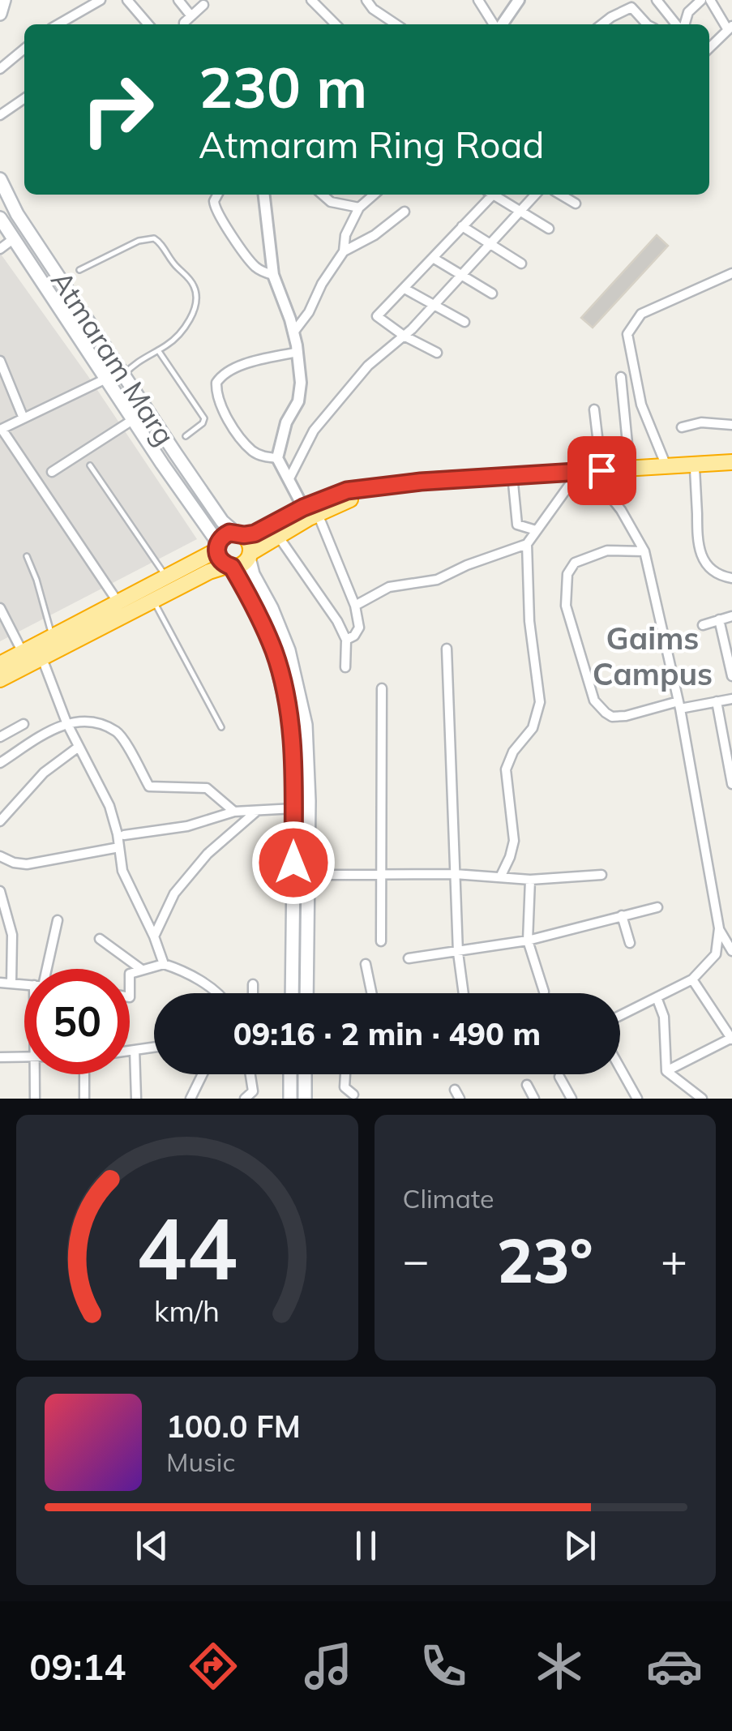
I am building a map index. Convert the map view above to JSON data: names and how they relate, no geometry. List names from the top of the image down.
{
  "streets": {
    "main road": ["Atmaram Marg"]
  },
  "districts": ["Gaims Campus"],
  "page": {
    "turn": ["230 m", "Atmaram Ring Road"],
    "limit": "50",
    "trip": "09:16 · 2 min · 490 m",
    "tile": "Climate",
    "heat": ["−", "23°", "+"],
    "song": ["100.0 FM", "Music"],
    "tabs": "09:14",
    "gauge": ["44", "km/h"]
  }
}
